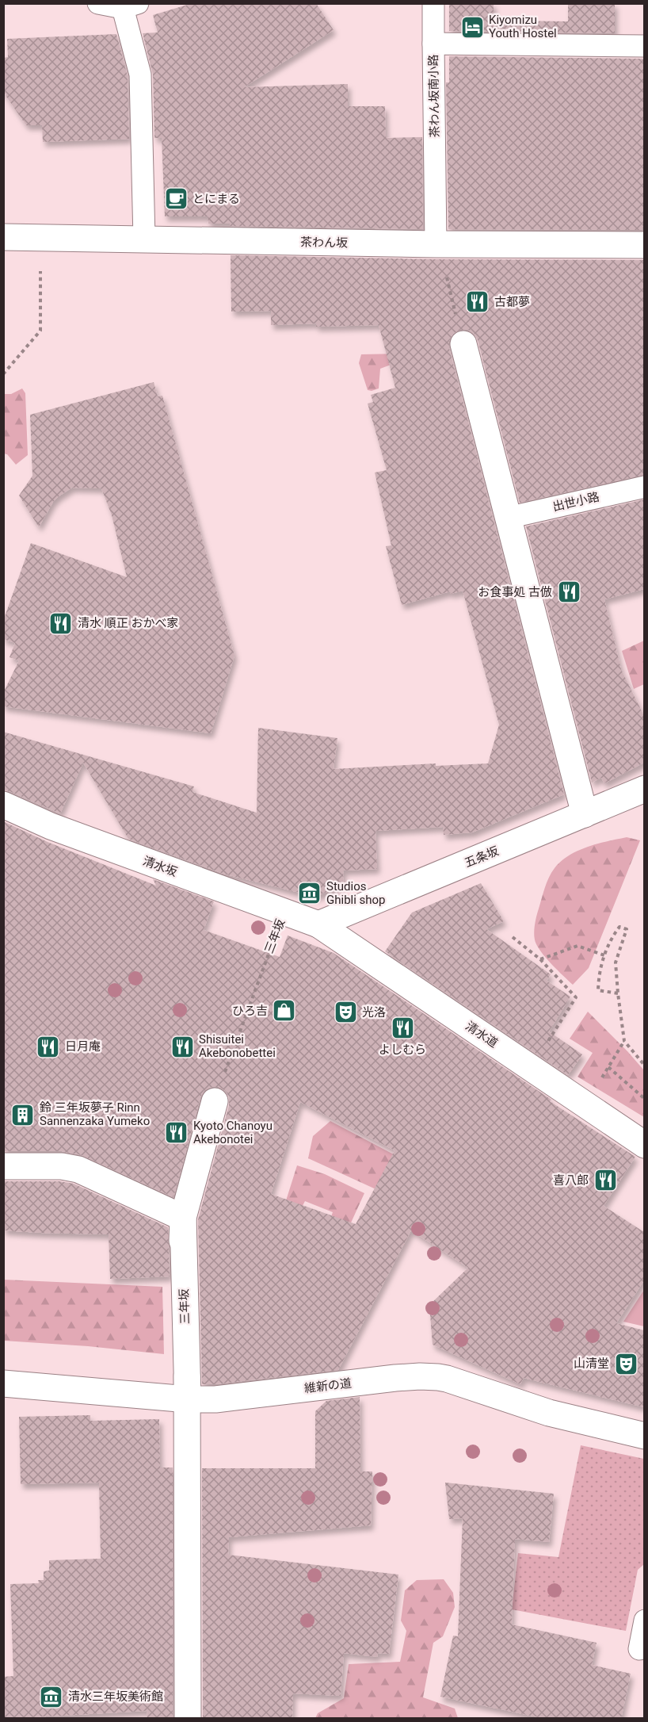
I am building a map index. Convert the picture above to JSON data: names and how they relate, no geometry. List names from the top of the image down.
{
  "streets": {
    "street": [
      "茶わん坂",
      "五条坂",
      "清水坂",
      "清水道",
      "維新の道"
    ],
    "lane": ["茶わん坂南小路", "出世小路"],
    "path": ["三年坂"]
  },
  "crossings": [
    ["茶わん坂南小路", "茶わん坂"],
    ["五条坂", "清水坂"],
    ["五条坂", "清水道"],
    ["清水坂", "三年坂"],
    ["清水坂", "清水道"]
  ],
  "places": {
    "hotel": ["Kiyomizu Youth Hostel"],
    "cafe": ["とにまる"],
    "restaurant": [
      "古都夢",
      "お食事処 古倣",
      "清水 順正 おかべ家",
      "よしむら",
      "日月庵",
      "Shisuitei Akebonobettei",
      "Kyoto Chanoyu Akebonotei",
      "喜八郎"
    ],
    "museum": ["Studios Ghibli shop", "清水三年坂美術館"],
    "shop": ["ひろ吉"],
    "theatre": ["光洛", "山清堂"],
    "building": ["鈴 三年坂夢子 Rinn Sannenzaka Yumeko"]
  }
}
